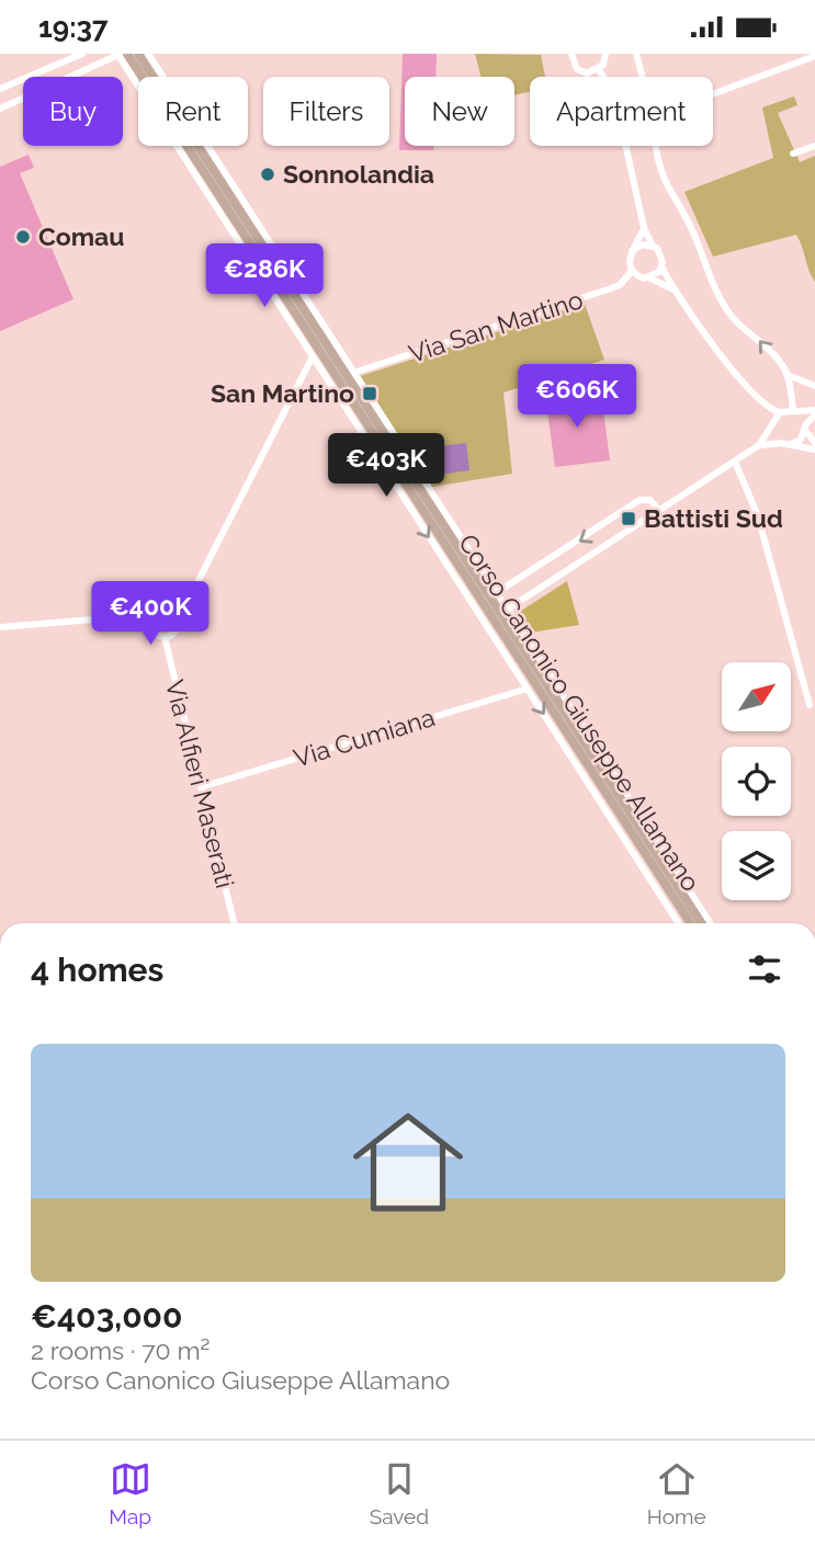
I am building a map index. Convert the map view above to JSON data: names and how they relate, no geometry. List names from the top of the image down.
{
  "streets": {
    "main road": ["Corso Canonico Giuseppe Allamano"],
    "street": ["Via San Martino", "Via Cumiana", "Via Alfieri Maserati"]
  },
  "crossings": [
    ["Via San Martino", "Corso Canonico Giuseppe Allamano"],
    ["Corso Canonico Giuseppe Allamano", "Via Cumiana"],
    ["Via Cumiana", "Via Alfieri Maserati"]
  ],
  "places": {
    "other": ["Sonnolandia", "Comau"],
    "transit": ["San Martino", "Battisti Sud"]
  },
  "north": "top right",
  "page": {
    "status": "19:37",
    "chip": [
      "Buy",
      "Rent",
      "Filters",
      "New",
      "Apartment"
    ],
    "price": [
      "€286K",
      "€606K",
      "€403K",
      "€400K"
    ],
    "heading": "4 homes",
    "list": [
      {
        "name": "€403,000",
        "note": "2 rooms · 70 m² · Corso Canonico Giuseppe Allamano"
      }
    ],
    "tabs": ["Map", "Saved", "Home"]
  }
}
